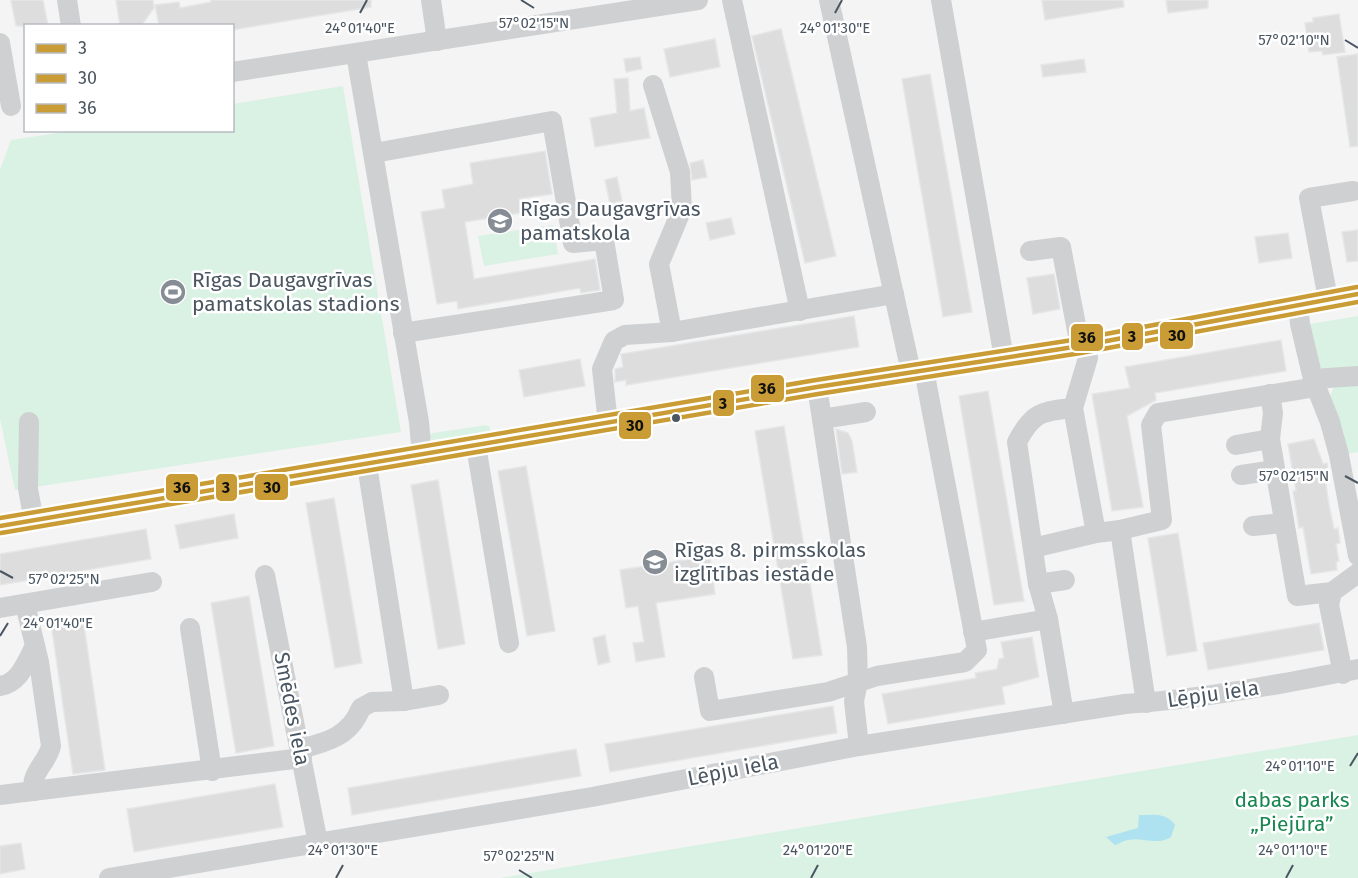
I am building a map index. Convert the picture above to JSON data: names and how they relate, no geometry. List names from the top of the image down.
{
  "streets": {
    "street": ["Lēpju iela", "Smēdes iela"]
  },
  "crossings": [
    ["Lēpju iela", "Smēdes iela"]
  ],
  "parks": ["dabas parks „Piejūra”"],
  "places": {
    "school or university": ["Rīgas Daugavgrīvas pamatskola", "Rīgas 8. pirmsskolas izglītības iestāde"],
    "sports": ["Rīgas Daugavgrīvas pamatskolas stadions"]
  },
  "lines": ["transit line 36", "transit line 3", "transit line 30"],
  "legend": ["3", "30", "36"],
  "coordinates": [
    "57°02'15\"N",
    "24°01'40\"E",
    "24°01'30\"E",
    "57°02'10\"N",
    "57°02'25\"N",
    "24°01'10\"E",
    "24°01'20\"E"
  ]
}
